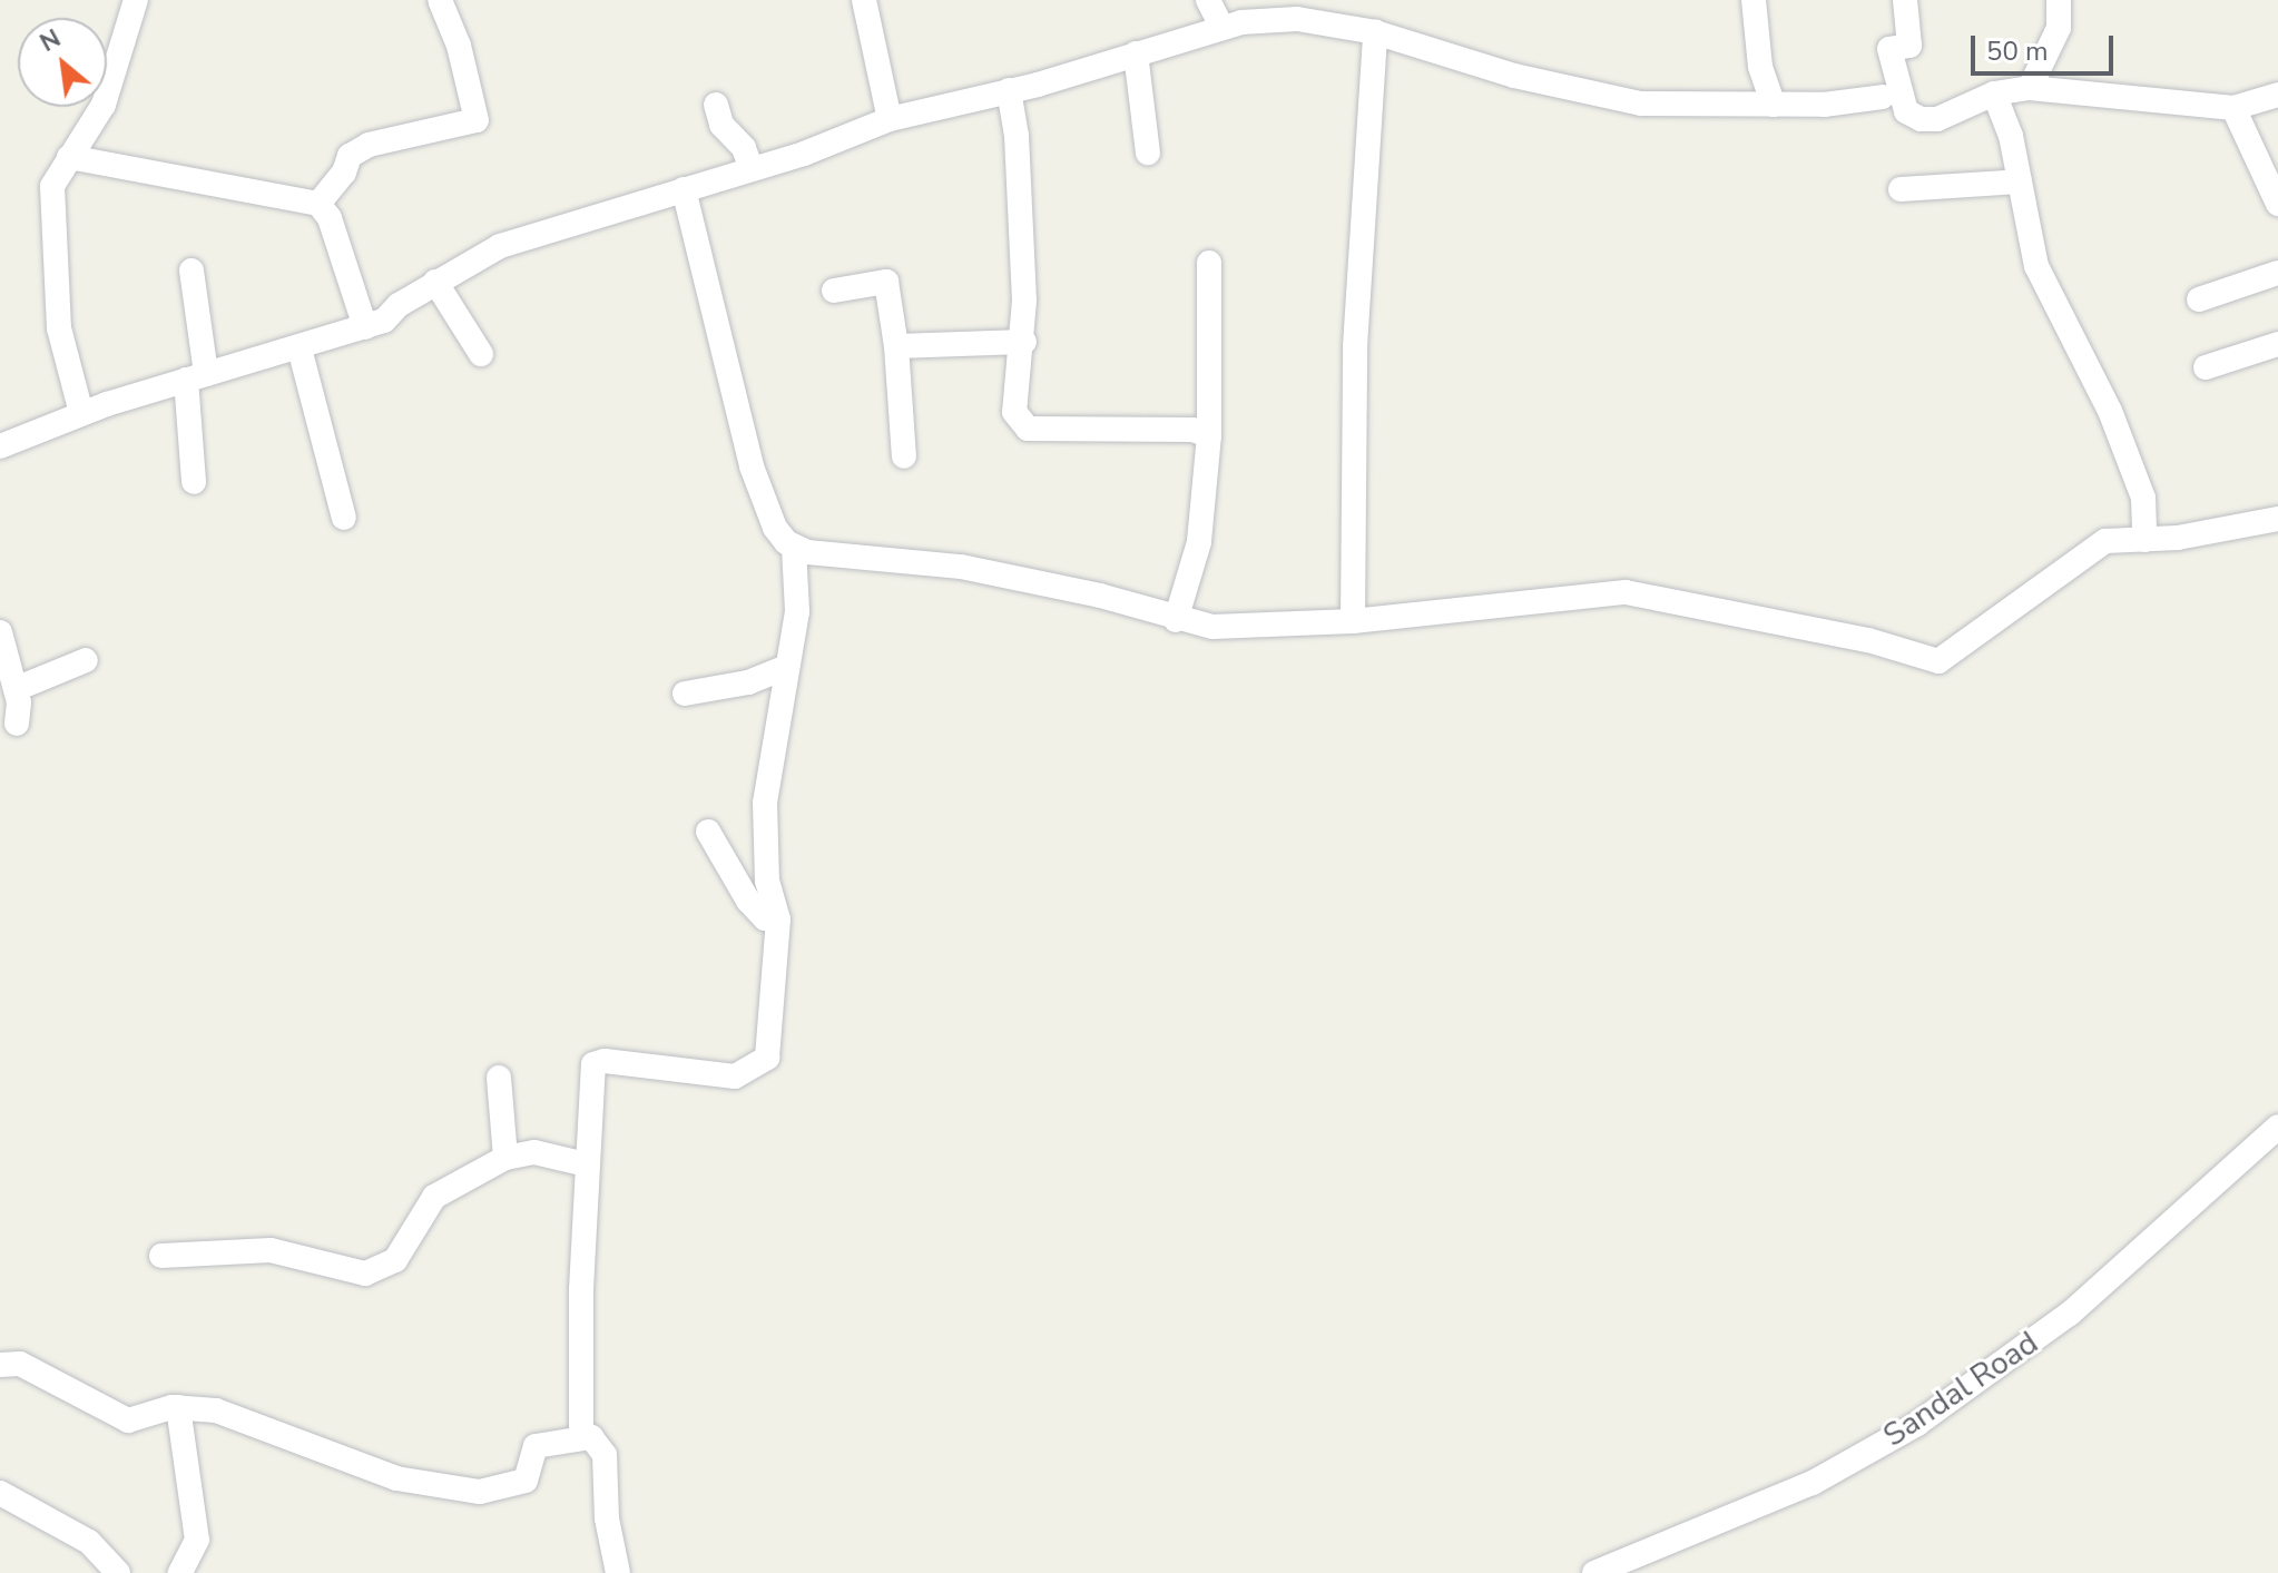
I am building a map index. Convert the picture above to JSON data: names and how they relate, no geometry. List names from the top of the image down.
{
  "streets": {
    "street": ["Sandal Road"]
  },
  "scale_bar": "50 m",
  "north": "top left"
}
